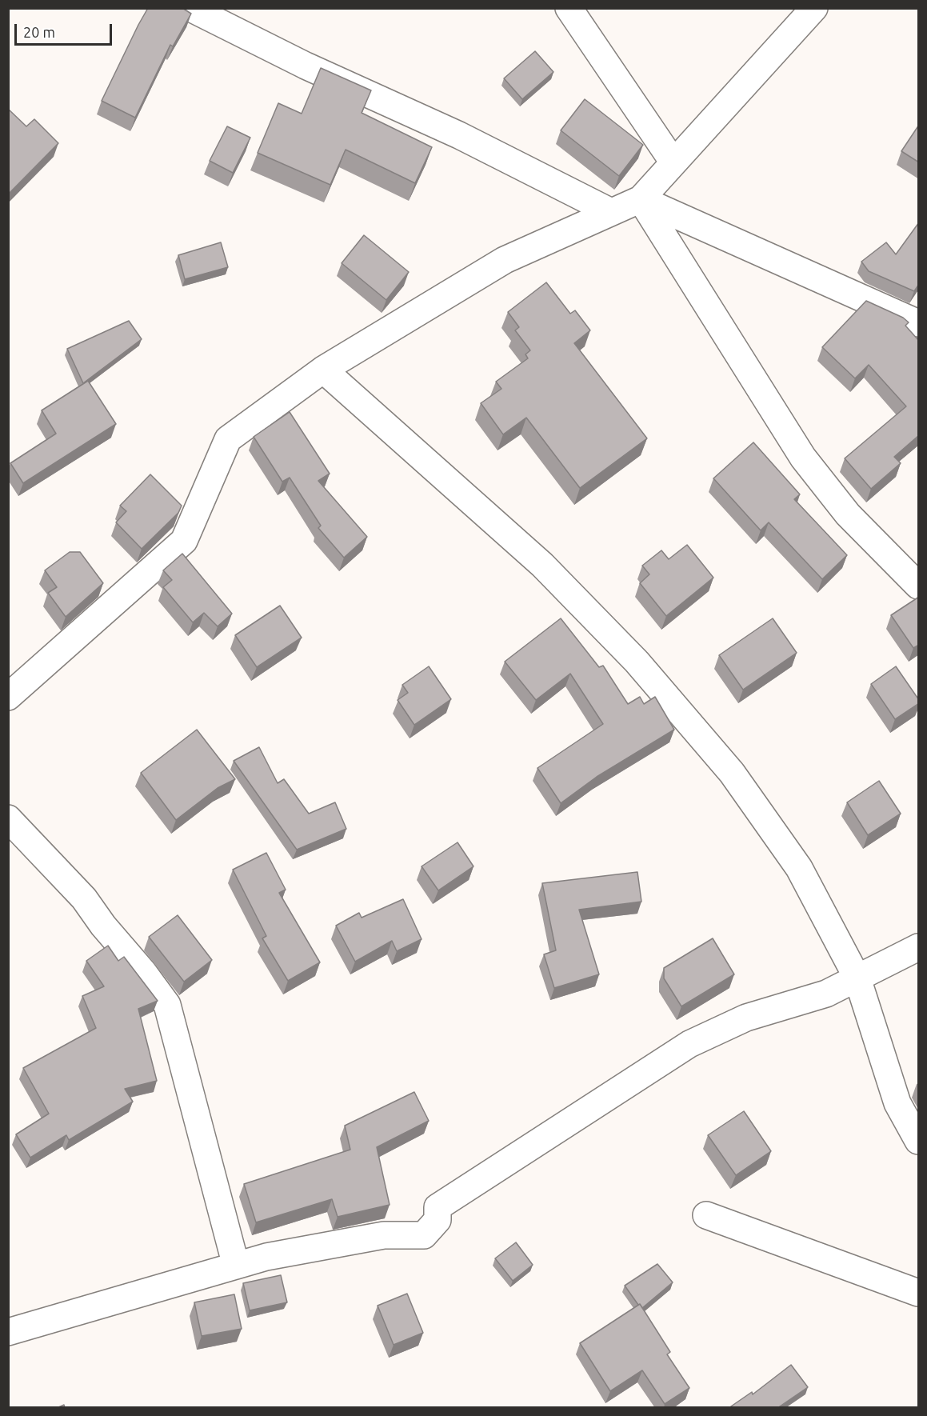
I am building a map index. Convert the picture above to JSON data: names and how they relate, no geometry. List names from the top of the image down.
{
  "scale_bar": "20 m"
}
